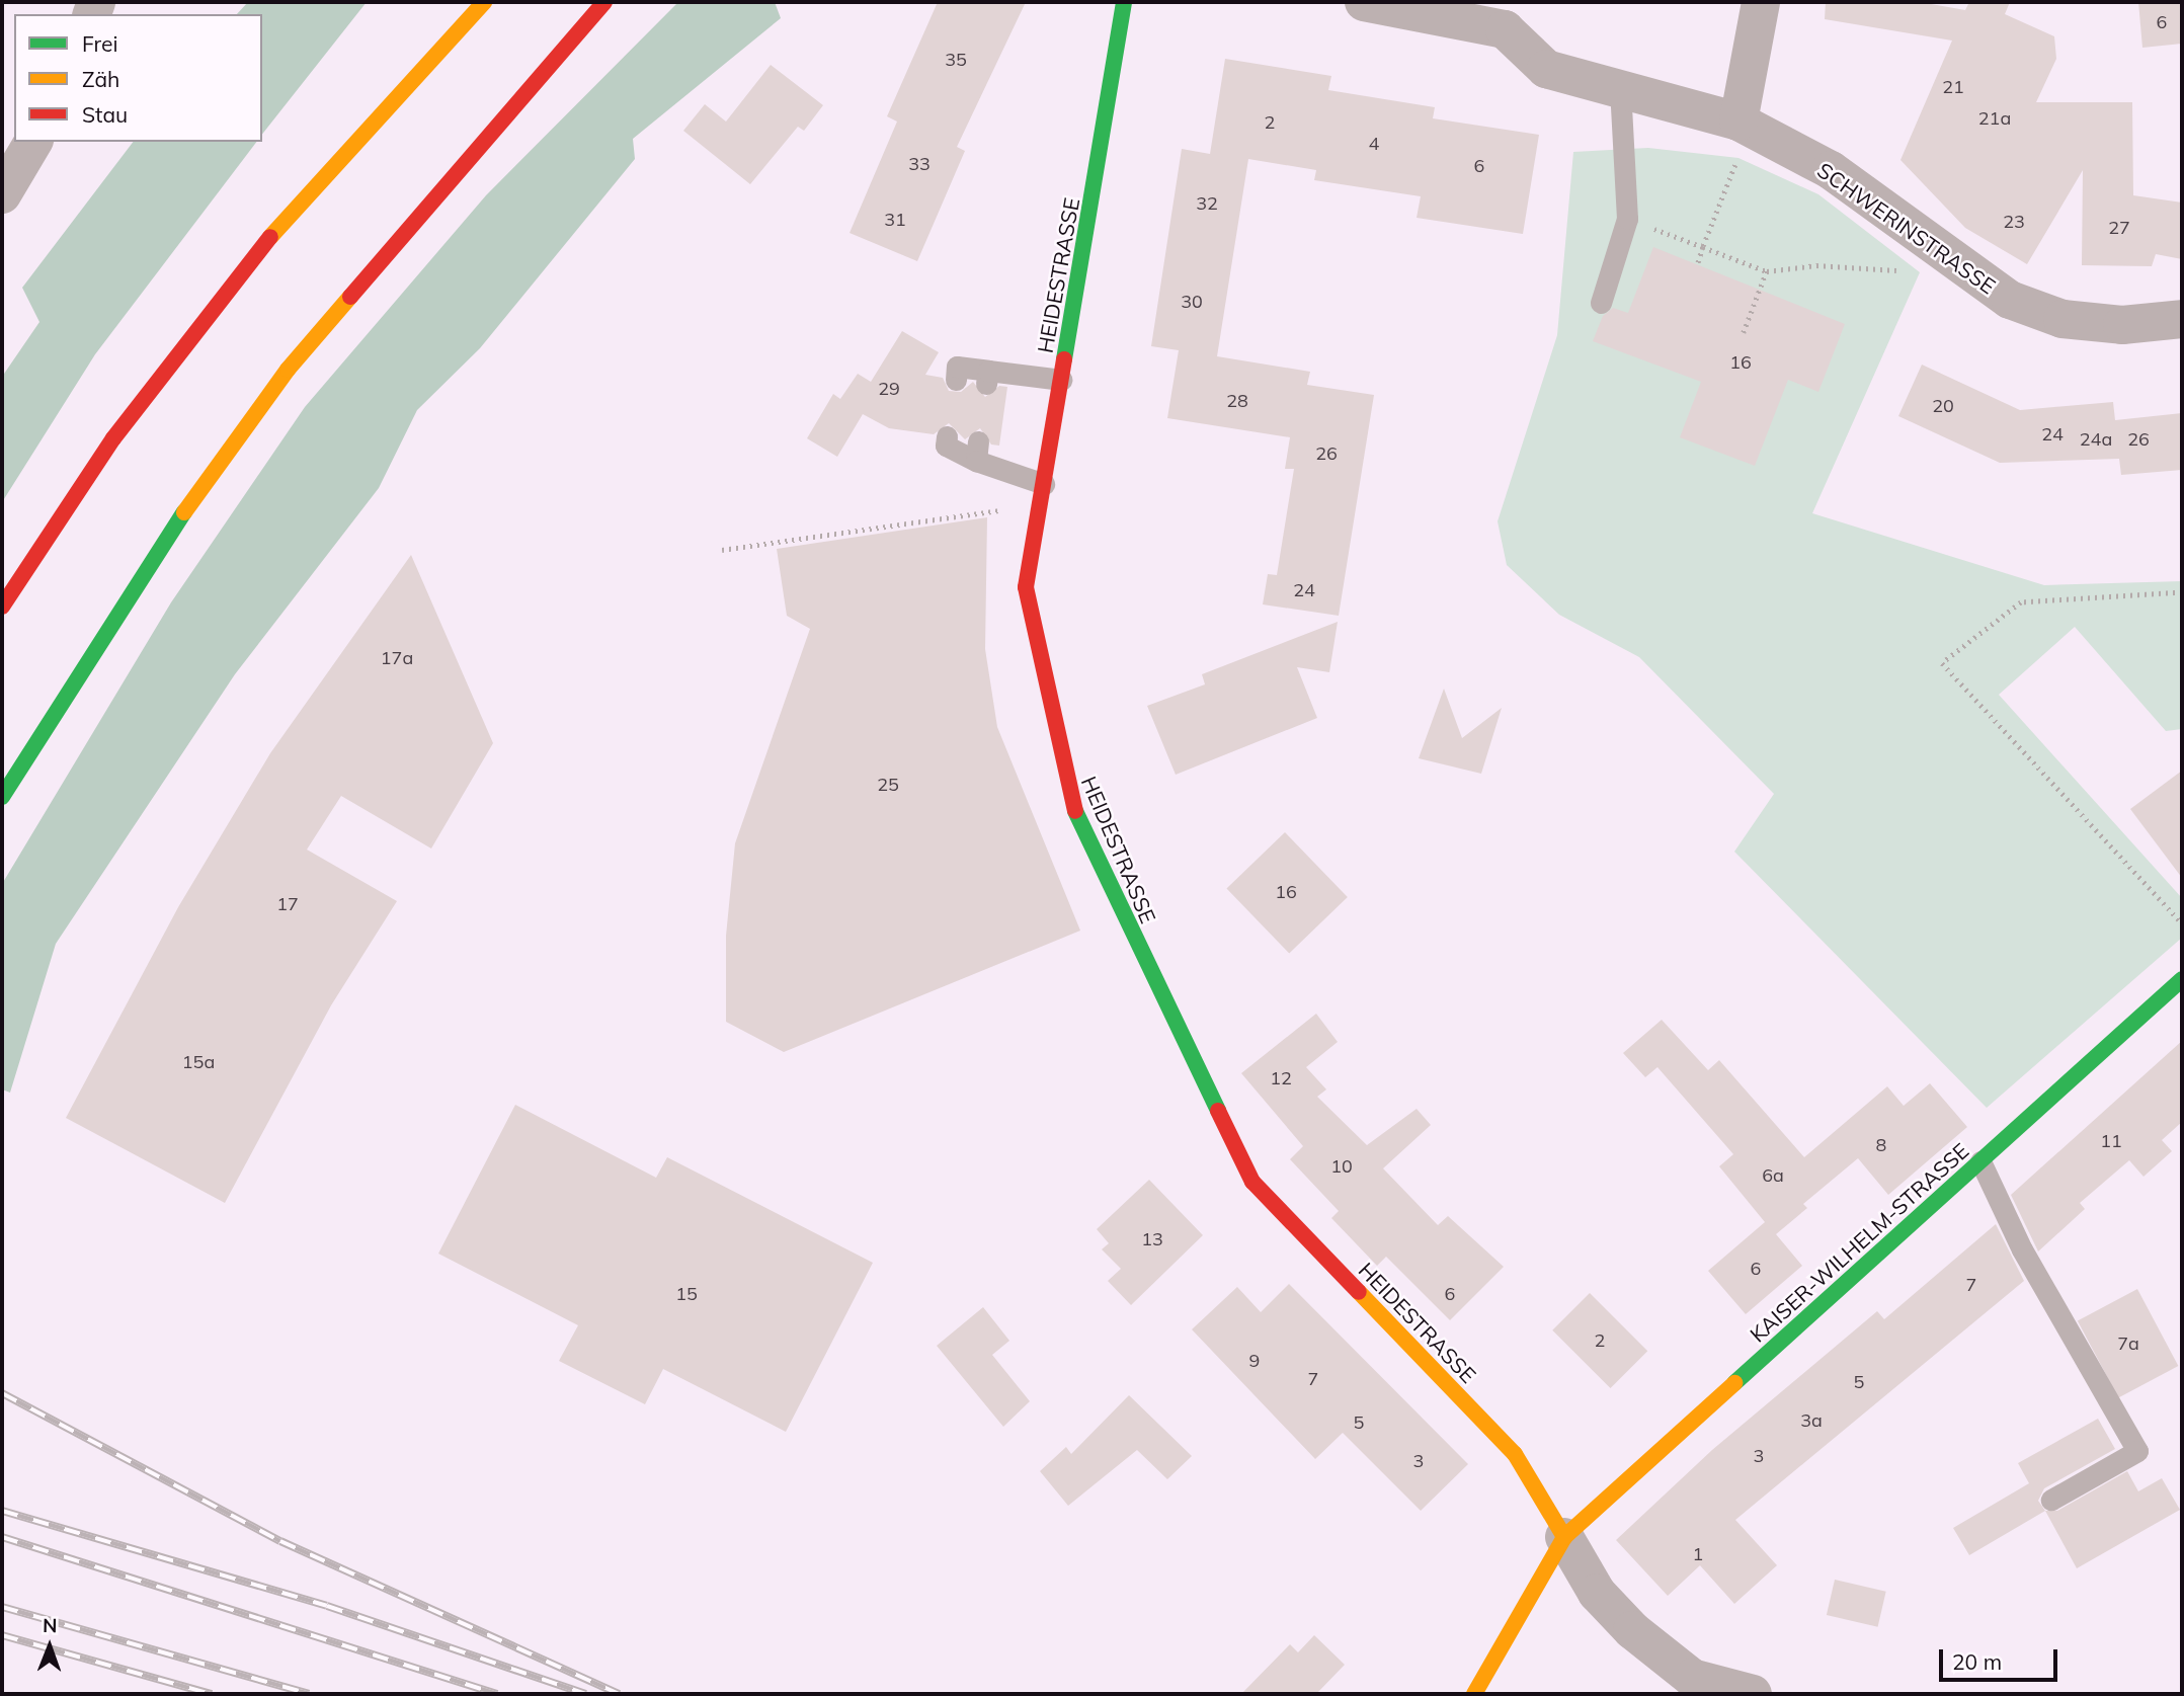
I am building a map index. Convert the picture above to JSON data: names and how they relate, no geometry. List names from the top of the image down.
{
  "streets": {
    "main road": ["HEIDESTRASSE", "KAISER-WILHELM-STRASSE"],
    "street": ["SCHWERINSTRASSE"]
  },
  "crossings": [
    ["HEIDESTRASSE", "KAISER-WILHELM-STRASSE"]
  ],
  "house_numbers": [
    "6",
    "35",
    "21",
    "21a",
    "2",
    "4",
    "33",
    "6",
    "32",
    "31",
    "23",
    "27",
    "30",
    "16",
    "29",
    "28",
    "20",
    "24",
    "24a",
    "26",
    "26",
    "24",
    "17a",
    "25",
    "16",
    "17",
    "15a",
    "12",
    "11",
    "8",
    "10",
    "6a",
    "13",
    "6",
    "7",
    "15",
    "6",
    "2",
    "7a",
    "9",
    "7",
    "5",
    "3a",
    "5",
    "3",
    "3",
    "1"
  ],
  "legend": ["Frei", "Zäh", "Stau"],
  "scale_bar": "20 m",
  "north": "top"
}
